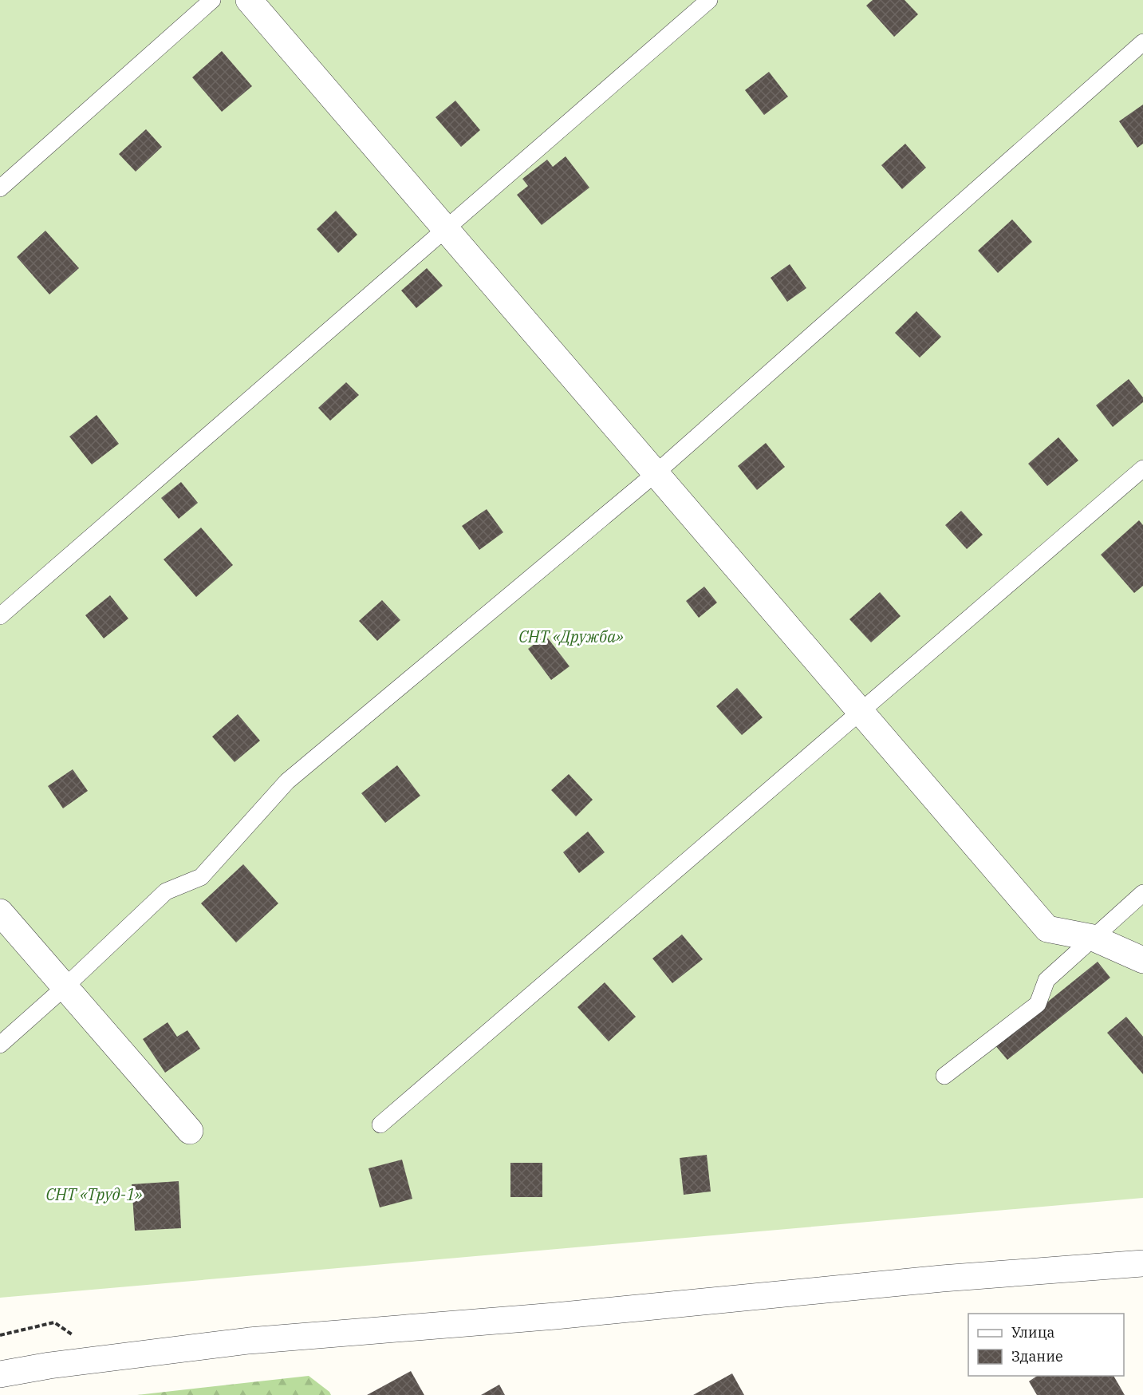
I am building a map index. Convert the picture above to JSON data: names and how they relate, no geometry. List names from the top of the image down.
{
  "parks": ["СНТ «Дружба»", "СНТ «Труд-1»"],
  "legend": ["Улица", "Здание"]
}
